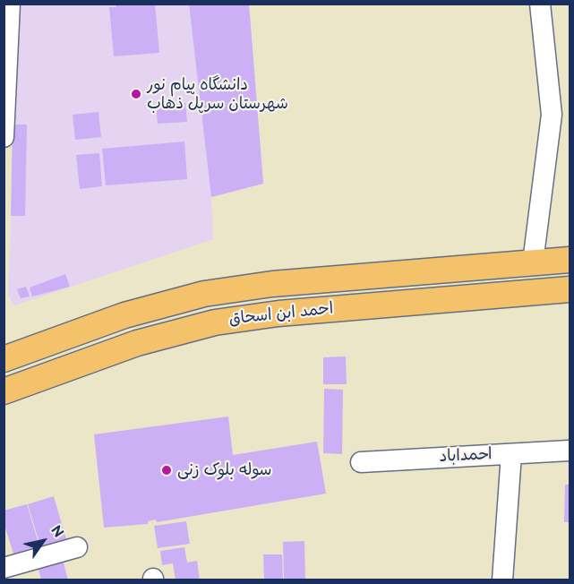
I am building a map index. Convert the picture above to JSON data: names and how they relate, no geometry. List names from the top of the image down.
{
  "streets": {
    "main road": ["احمد ابن اسحاق"],
    "street": ["احمداباد"]
  },
  "places": ["دانشگاه پیام نور شهرستان سرپل ذهاب", "سوله بلوک زنی"],
  "north": "top right"
}
